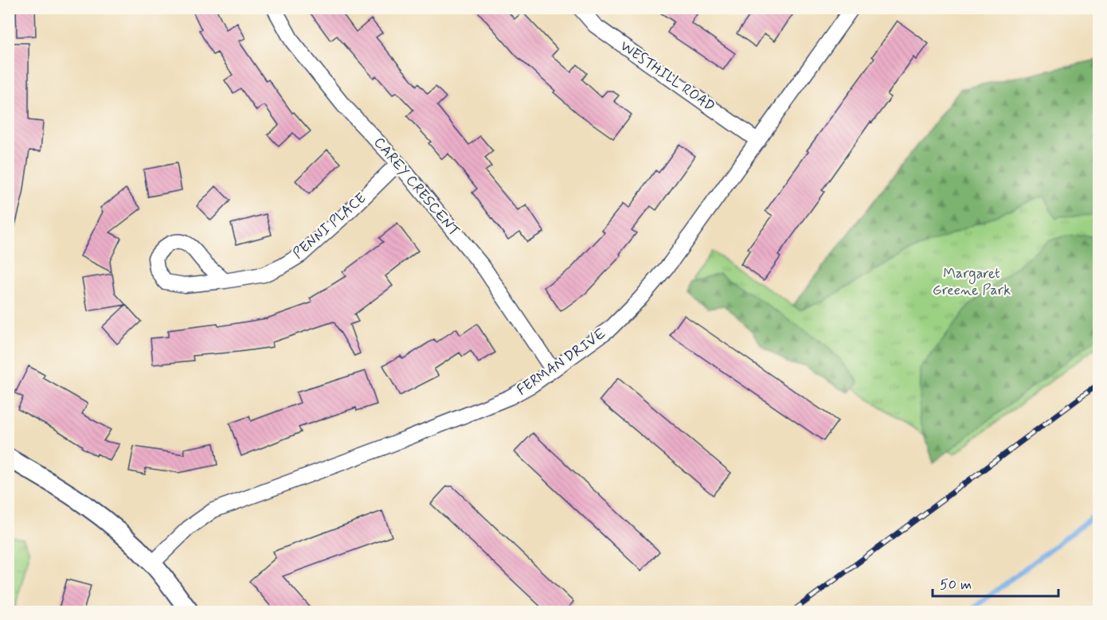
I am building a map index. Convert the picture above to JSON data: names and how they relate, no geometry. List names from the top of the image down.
{
  "streets": {
    "street": [
      "WESTHILL ROAD",
      "CAREY CRESCENT",
      "PENNI PLACE",
      "FERMAN DRIVE"
    ]
  },
  "crossings": [
    ["WESTHILL ROAD", "FERMAN DRIVE"],
    ["CAREY CRESCENT", "PENNI PLACE"],
    ["CAREY CRESCENT", "FERMAN DRIVE"]
  ],
  "parks": ["Margaret Greene Park"],
  "scale_bar": "50 m"
}
